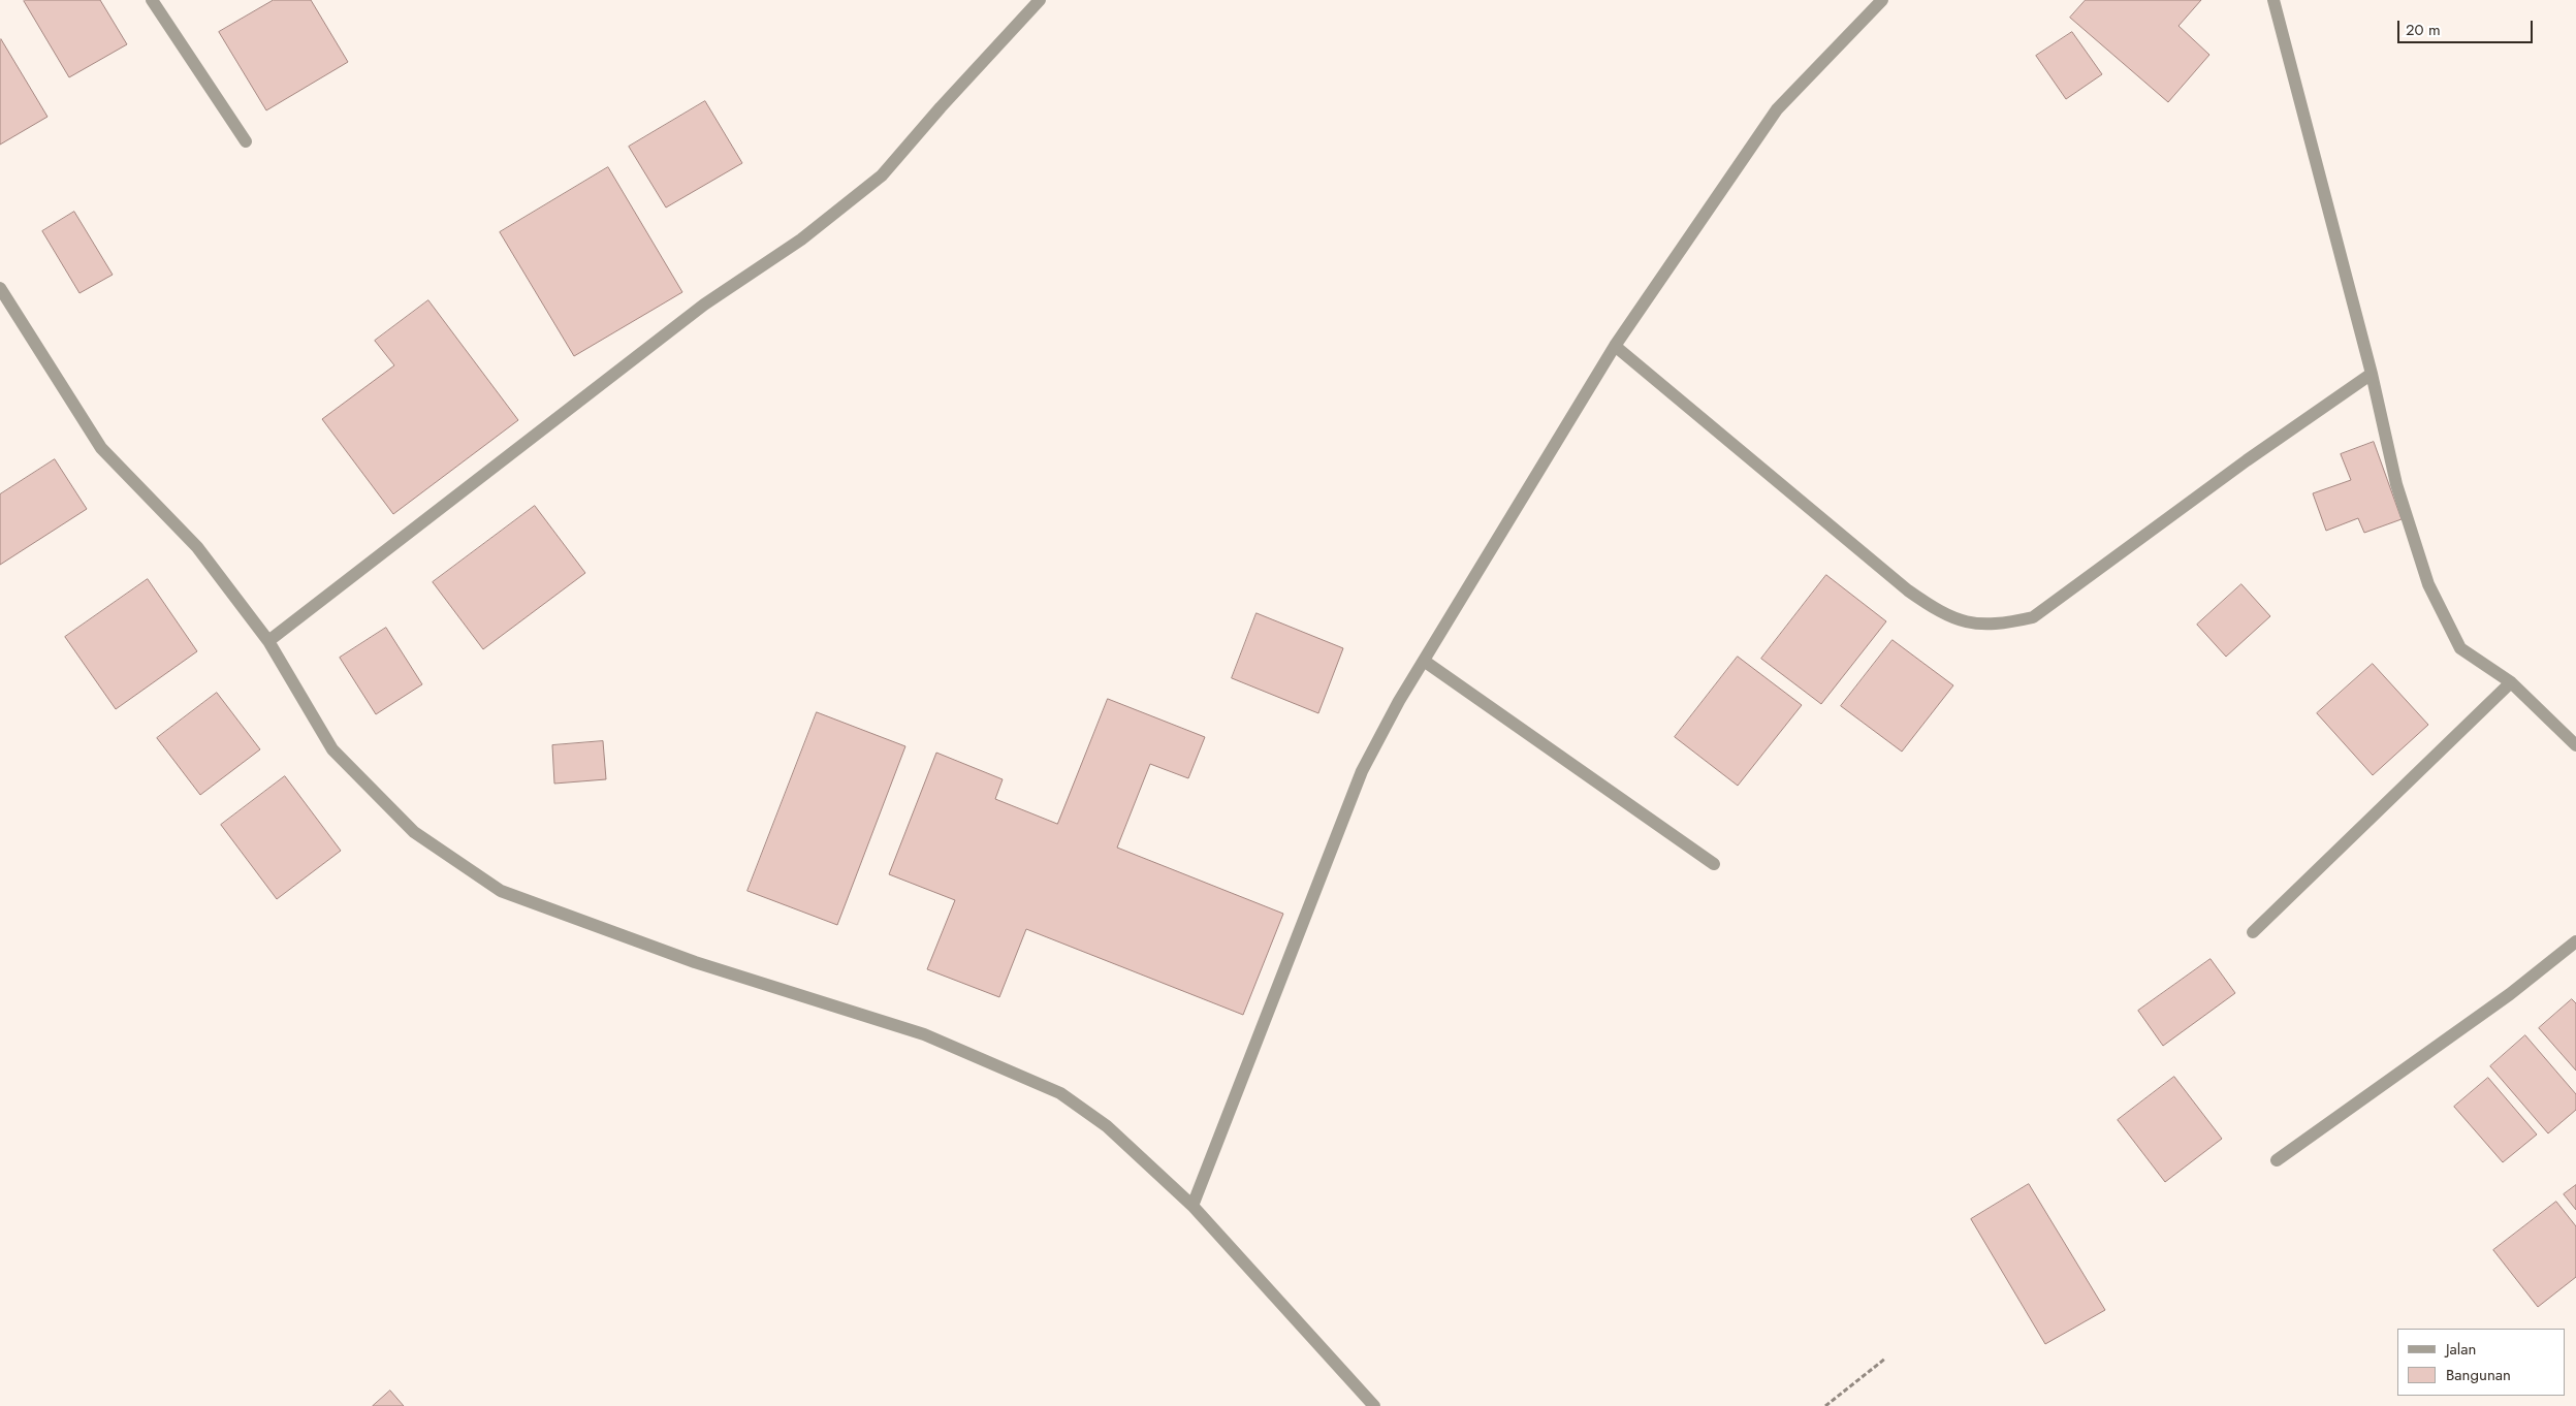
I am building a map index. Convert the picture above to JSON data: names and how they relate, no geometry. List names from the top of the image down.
{
  "legend": ["Jalan", "Bangunan"],
  "scale_bar": "20 m"
}
